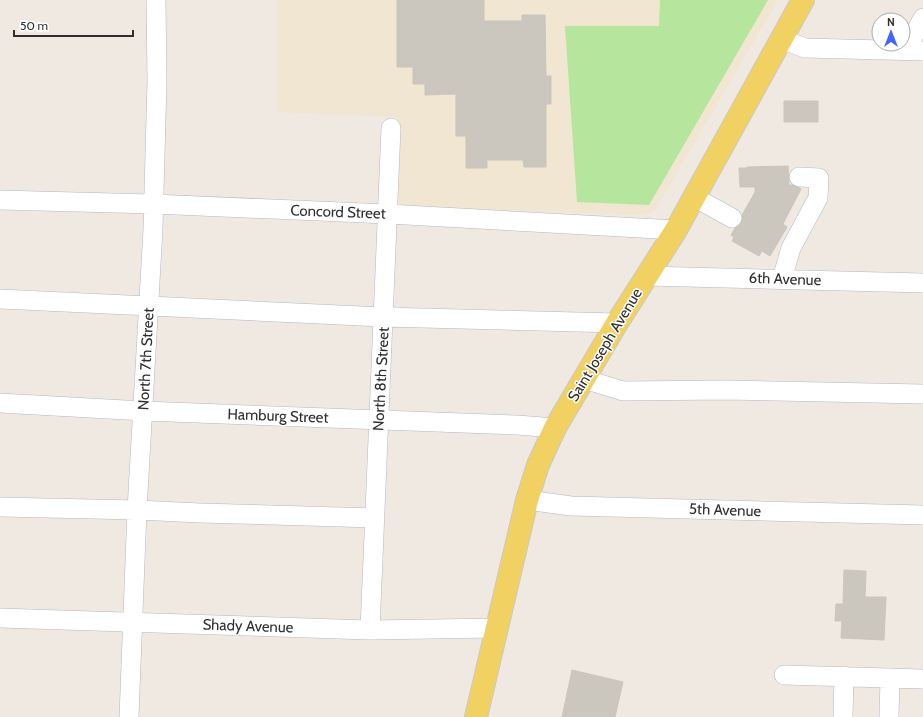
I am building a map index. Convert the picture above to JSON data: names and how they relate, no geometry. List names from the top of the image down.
{
  "streets": {
    "main road": ["Saint Joseph Avenue"],
    "street": [
      "Concord Street",
      "6th Avenue",
      "North 7th Street",
      "North 8th Street",
      "Hamburg Street",
      "5th Avenue",
      "Shady Avenue"
    ]
  },
  "crossings": [
    ["Concord Street", "Saint Joseph Avenue"],
    ["Concord Street", "North 7th Street"],
    ["Concord Street", "North 8th Street"],
    ["6th Avenue", "Saint Joseph Avenue"],
    ["Saint Joseph Avenue", "Hamburg Street"],
    ["Saint Joseph Avenue", "5th Avenue"],
    ["Saint Joseph Avenue", "Shady Avenue"],
    ["North 7th Street", "Hamburg Street"],
    ["North 7th Street", "Shady Avenue"],
    ["North 8th Street", "Hamburg Street"],
    ["North 8th Street", "Shady Avenue"]
  ],
  "scale_bar": "50 m",
  "north": "top"
}
